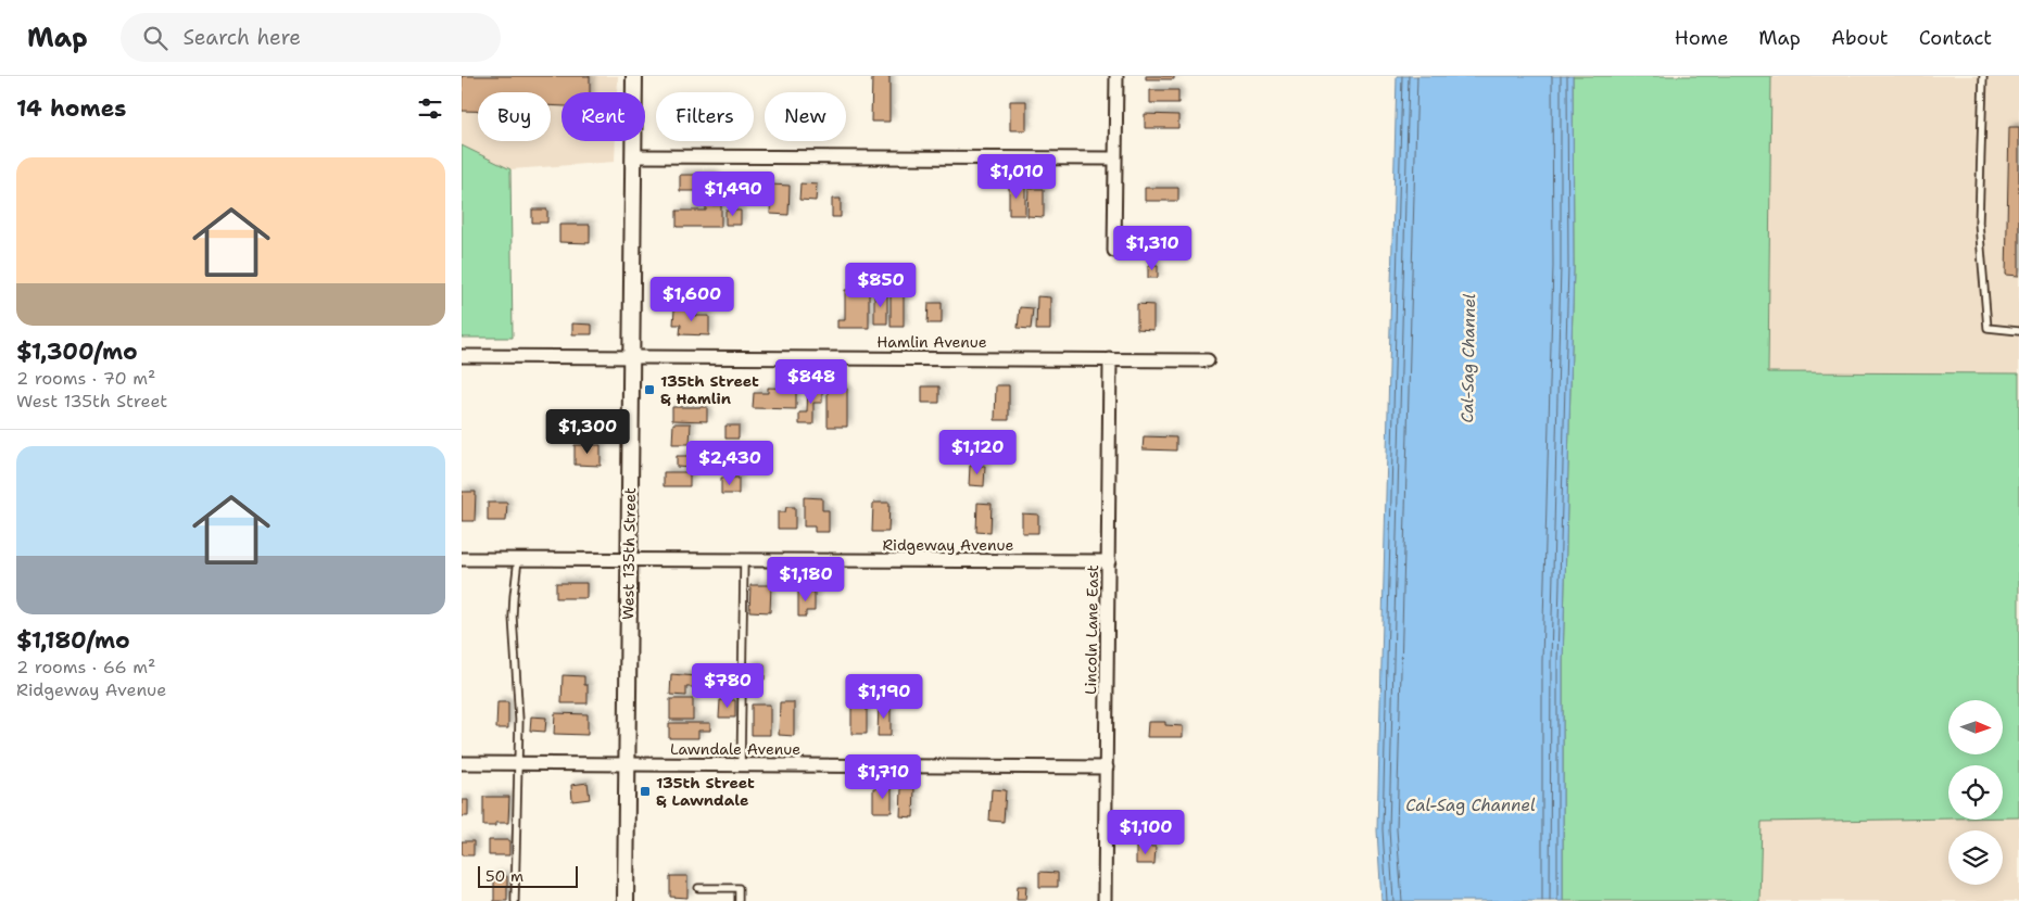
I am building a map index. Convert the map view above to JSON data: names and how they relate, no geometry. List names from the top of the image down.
{
  "streets": {
    "street": [
      "Hamlin Avenue",
      "Ridgeway Avenue",
      "West 135th Street",
      "Lincoln Lane East",
      "Lawndale Avenue"
    ]
  },
  "crossings": [
    ["Hamlin Avenue", "West 135th Street"],
    ["Hamlin Avenue", "Lincoln Lane East"],
    ["Ridgeway Avenue", "West 135th Street"],
    ["Ridgeway Avenue", "Lincoln Lane East"],
    ["West 135th Street", "Lawndale Avenue"],
    ["Lincoln Lane East", "Lawndale Avenue"]
  ],
  "water": ["Cal-Sag Channel"],
  "places": {
    "transit": ["135th Street & Hamlin", "135th Street & Lawndale"]
  },
  "scale_bar": "50 m",
  "north": "right",
  "page": {
    "header": "Map",
    "search": "Search here",
    "nav": [
      "Home",
      "Map",
      "About",
      "Contact"
    ],
    "heading": "14 homes",
    "chip": [
      "Buy",
      "Rent",
      "Filters",
      "New"
    ],
    "list": [
      {
        "name": "$1,300/mo",
        "note": "2 rooms · 70 m² · West 135th Street"
      },
      {
        "name": "$1,180/mo",
        "note": "2 rooms · 66 m² · Ridgeway Avenue"
      }
    ],
    "price": [
      "$1,010",
      "$1,490",
      "$1,310",
      "$850",
      "$1,600",
      "$848",
      "$1,300",
      "$1,120",
      "$2,430",
      "$1,180",
      "$780",
      "$1,190",
      "$1,710",
      "$1,100"
    ],
    "scale": "50 m"
  }
}
